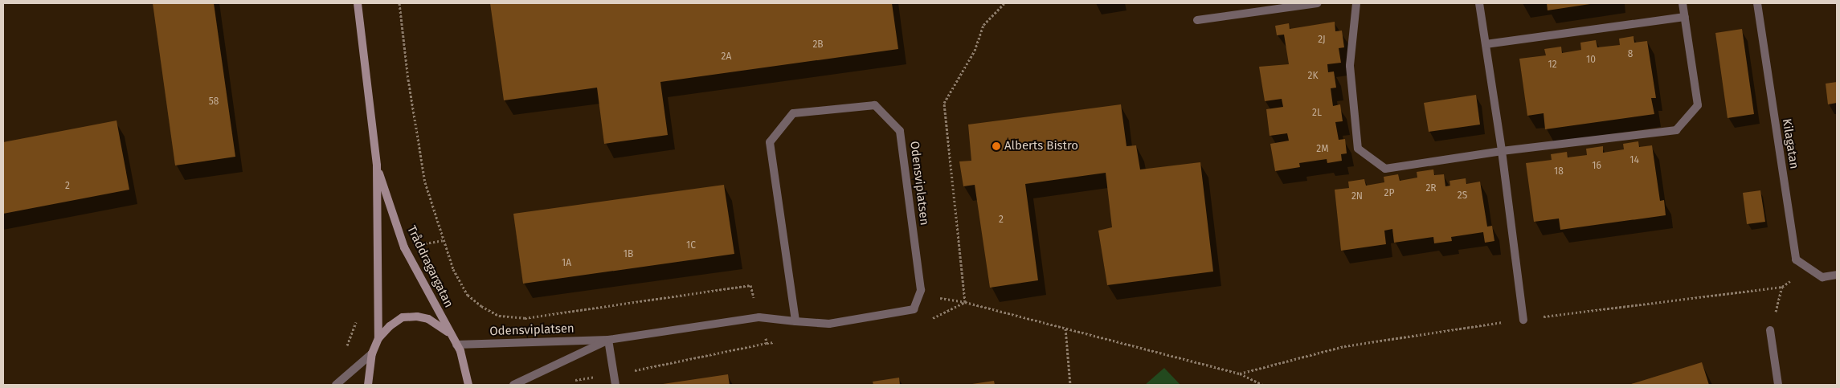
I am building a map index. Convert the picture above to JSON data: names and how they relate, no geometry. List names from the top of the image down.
{
  "streets": {
    "main road": ["Tråddragargatan"],
    "street": ["Kilagatan", "Odensviplatsen"]
  },
  "crossings": [
    ["Odensviplatsen", "Tråddragargatan"]
  ],
  "places": ["Alberts Bistro"],
  "house_numbers": [
    "2J",
    "2B",
    "8",
    "2A",
    "10",
    "12",
    "2K",
    "58",
    "2L",
    "2M",
    "14",
    "16",
    "18",
    "2",
    "2R",
    "2P",
    "2S",
    "2N",
    "2",
    "1C",
    "1B",
    "1A"
  ]
}
